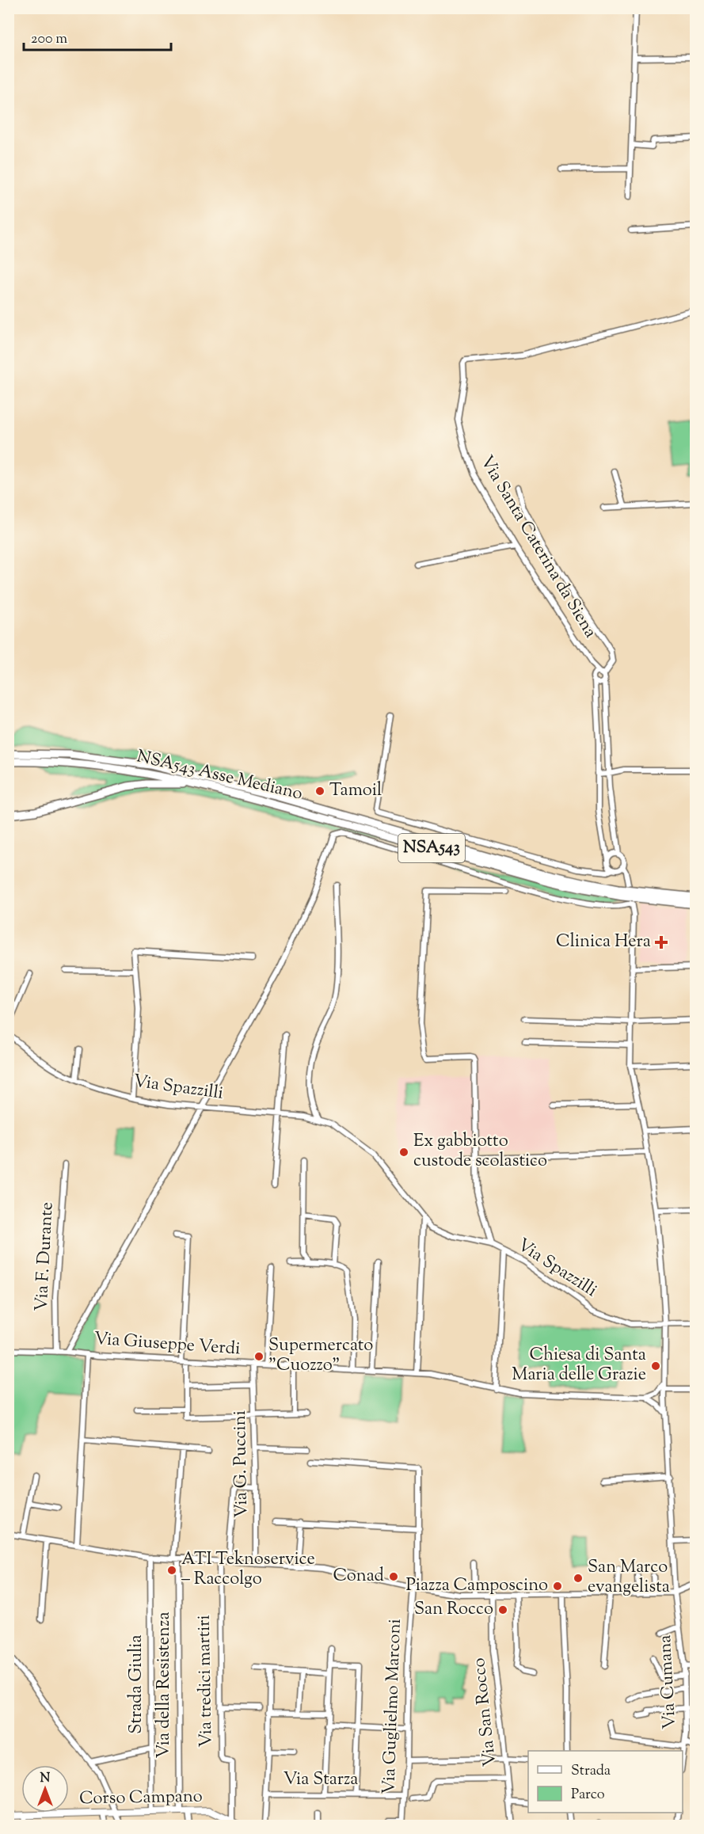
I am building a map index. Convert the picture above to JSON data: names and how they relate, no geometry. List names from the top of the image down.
{
  "streets": {
    "highway": ["NSA543 Asse Mediano", "NSA543"],
    "main road": ["Corso Campano"],
    "street": [
      "Via Santa Caterina da Siena",
      "Via Spazzilli",
      "Via F. Durante",
      "Via Giuseppe Verdi",
      "Via G. Puccini",
      "Via tredici martiri",
      "Via Cumana",
      "Strada Giulia",
      "Via della Resistenza",
      "Via Guglielmo Marconi",
      "Via San Rocco",
      "Via Starza"
    ]
  },
  "crossings": [
    ["NSA543 Asse Mediano", "NSA543"],
    ["Via F. Durante", "Via Giuseppe Verdi"],
    ["Via Giuseppe Verdi", "Via G. Puccini"],
    ["Via Giuseppe Verdi", "Via Cumana"],
    ["Via tredici martiri", "Corso Campano"],
    ["Strada Giulia", "Corso Campano"],
    ["Via della Resistenza", "Corso Campano"],
    ["Via Guglielmo Marconi", "Via Starza"]
  ],
  "places": {
    "other": [
      "Tamoil",
      "Ex gabbiotto custode scolastico",
      "Supermercato \"Cuozzo\"",
      "Chiesa di Santa Maria delle Grazie",
      "ATI Teknoservice – Raccolgo",
      "Conad",
      "San Marco evangelista",
      "Piazza Camposcino",
      "San Rocco"
    ],
    "health": ["Clinica Hera"]
  },
  "legend": ["Strada", "Parco"],
  "scale_bar": "200 m",
  "north": "top"
}
